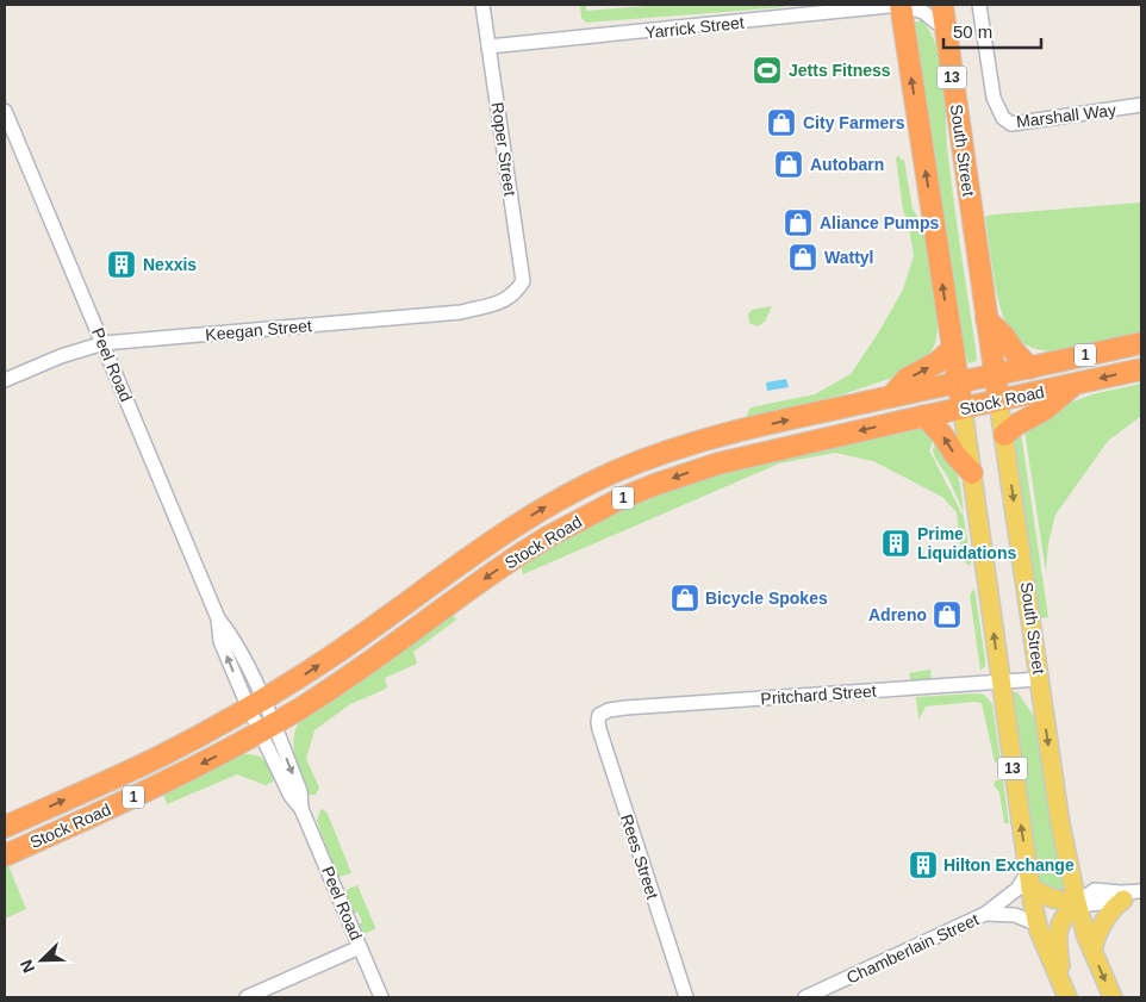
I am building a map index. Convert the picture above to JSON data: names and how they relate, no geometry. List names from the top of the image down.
{
  "streets": {
    "highway": [
      "13",
      "South Street",
      "1",
      "Stock Road"
    ],
    "street": [
      "Yarrick Street",
      "Marshall Way",
      "Roper Street",
      "Keegan Street",
      "Peel Road",
      "Pritchard Street",
      "Rees Street",
      "Chamberlain Street"
    ]
  },
  "crossings": [
    ["Yarrick Street", "13"],
    ["Yarrick Street", "Roper Street"],
    ["Yarrick Street", "South Street"],
    ["13", "Stock Road"],
    ["13", "Pritchard Street"],
    ["13", "Chamberlain Street"],
    ["Roper Street", "Keegan Street"],
    ["South Street", "Stock Road"],
    ["South Street", "Pritchard Street"],
    ["Keegan Street", "Peel Road"],
    ["Peel Road", "Stock Road"],
    ["Pritchard Street", "Rees Street"]
  ],
  "one_way": ["South Street"],
  "places": {
    "sports": ["Jetts Fitness"],
    "shop": [
      "City Farmers",
      "Autobarn",
      "Aliance Pumps",
      "Wattyl",
      "Bicycle Spokes",
      "Adreno"
    ],
    "building": ["Nexxis", "Prime Liquidations", "Hilton Exchange"]
  },
  "scale_bar": "50 m",
  "north": "bottom left"
}
